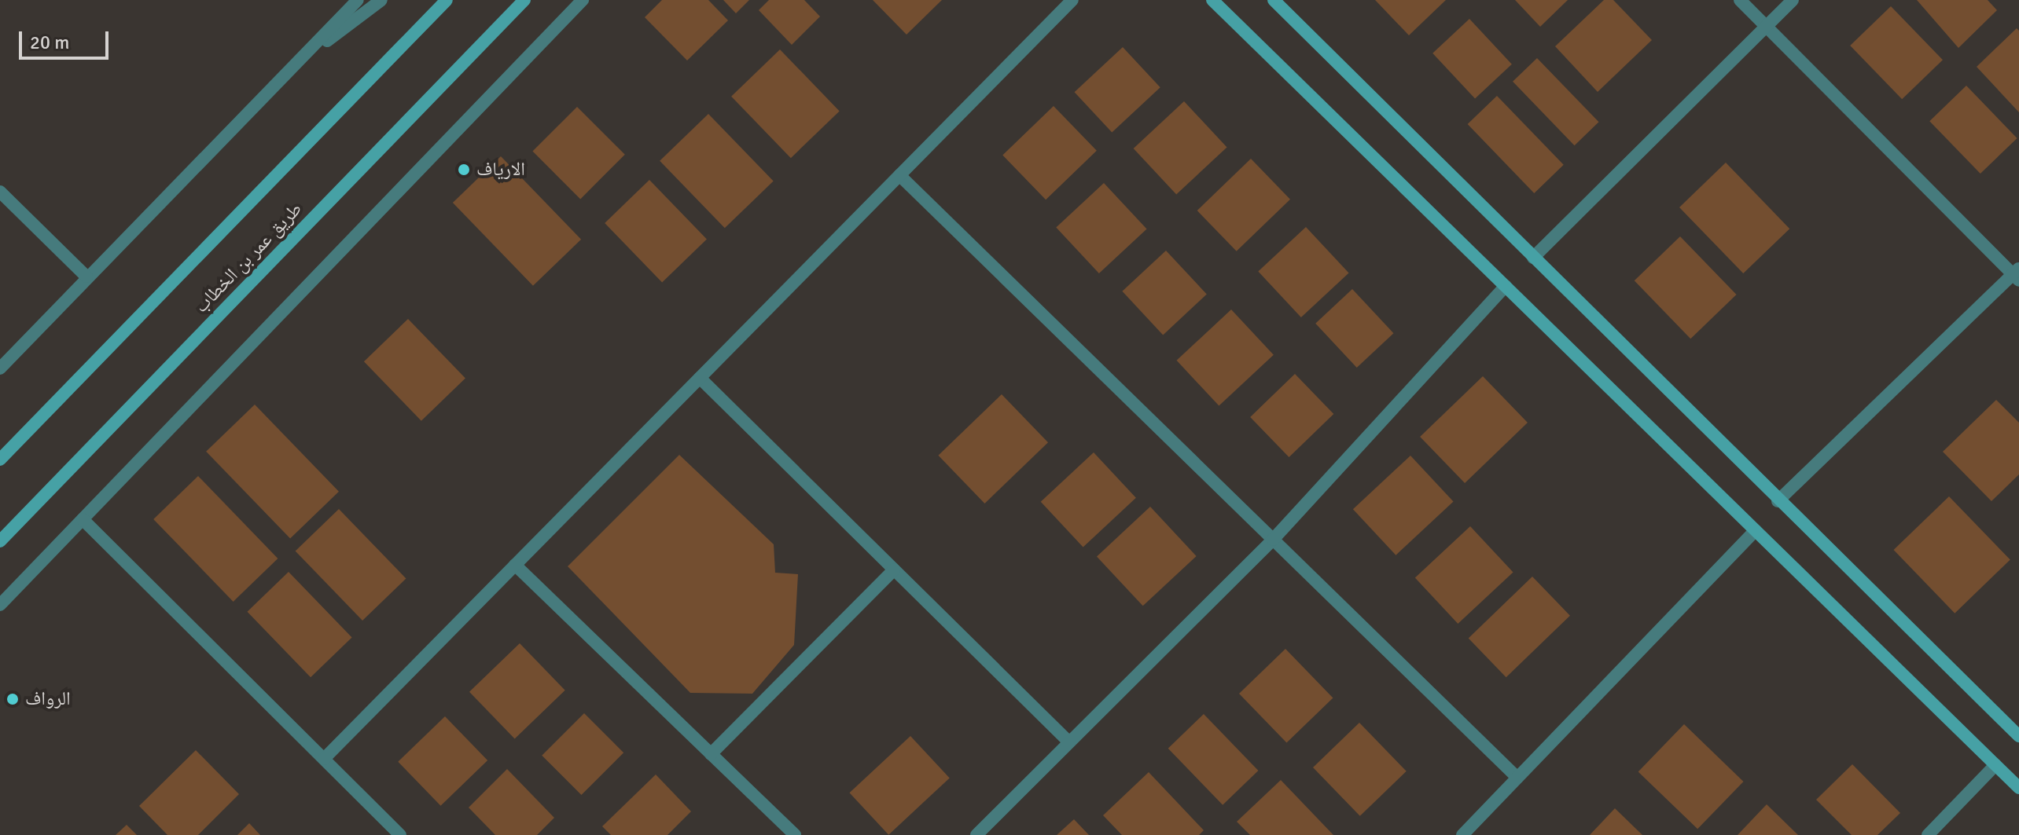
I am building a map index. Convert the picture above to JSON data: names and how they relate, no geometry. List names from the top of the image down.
{
  "streets": {
    "street": ["طريق عمر بن الخطاب"]
  },
  "places": ["الارياف", "الرواف"],
  "scale_bar": "20 m"
}
